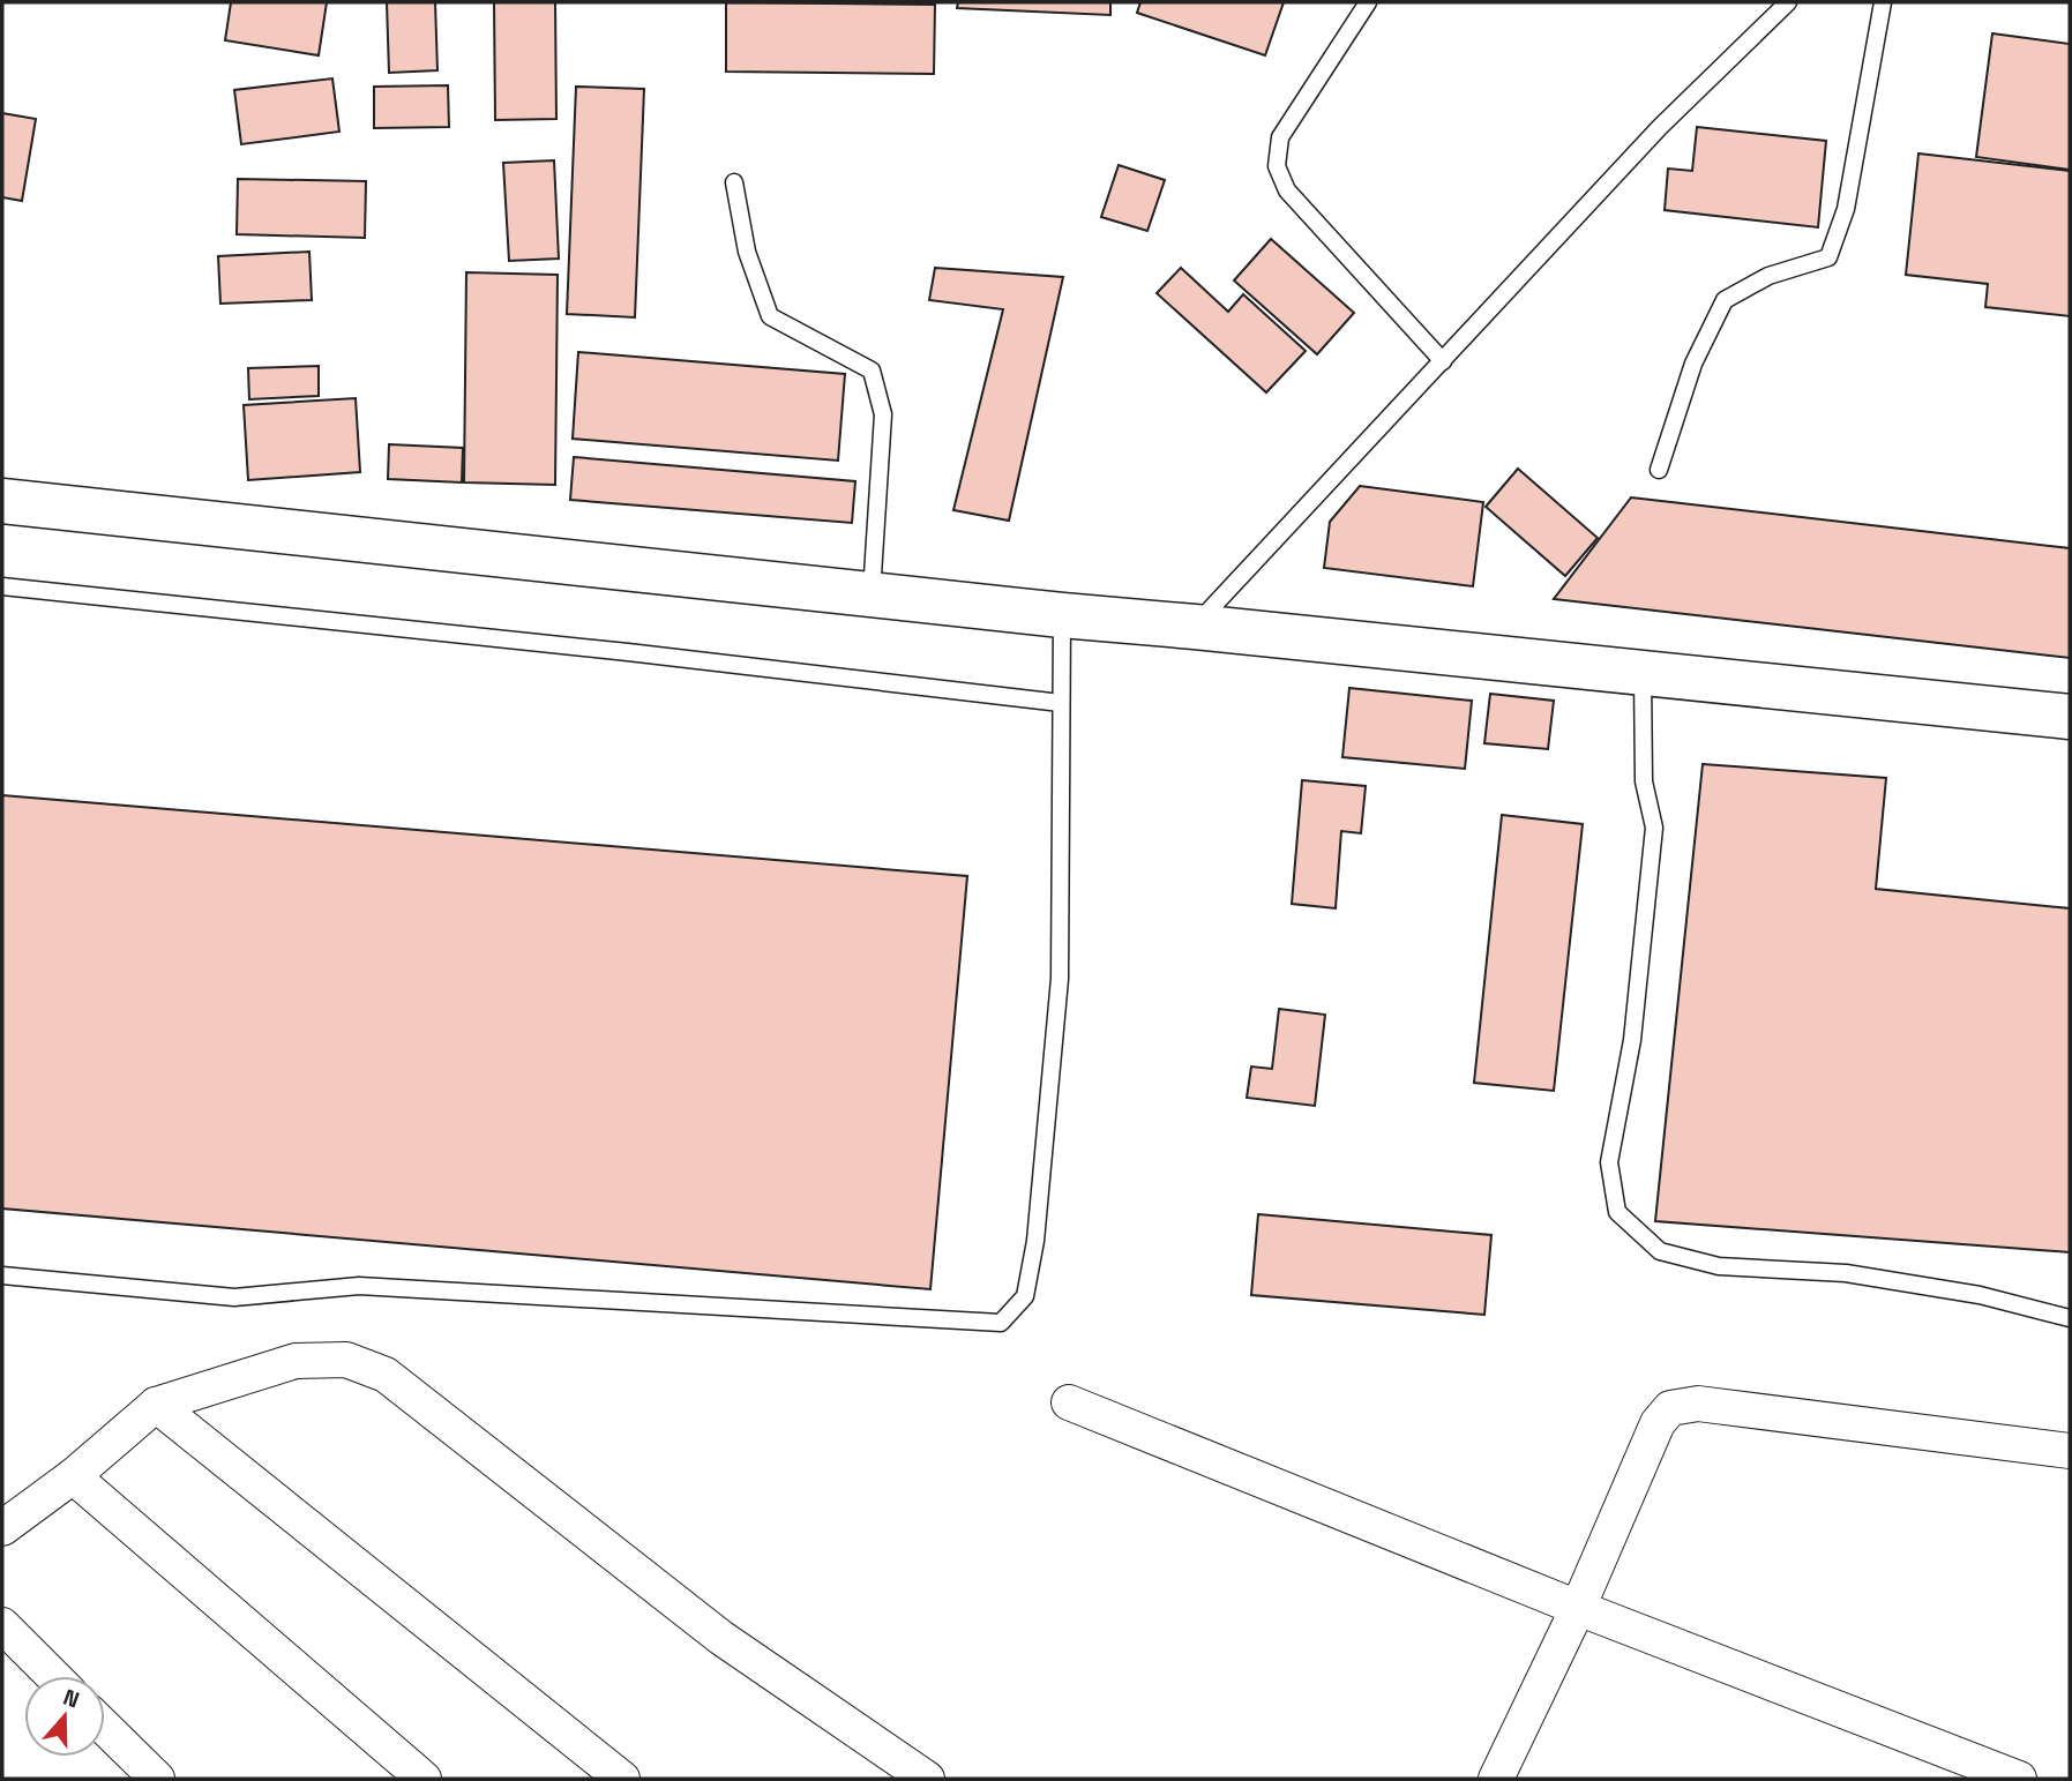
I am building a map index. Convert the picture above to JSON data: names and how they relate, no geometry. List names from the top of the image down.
{
  "north": "top"
}
